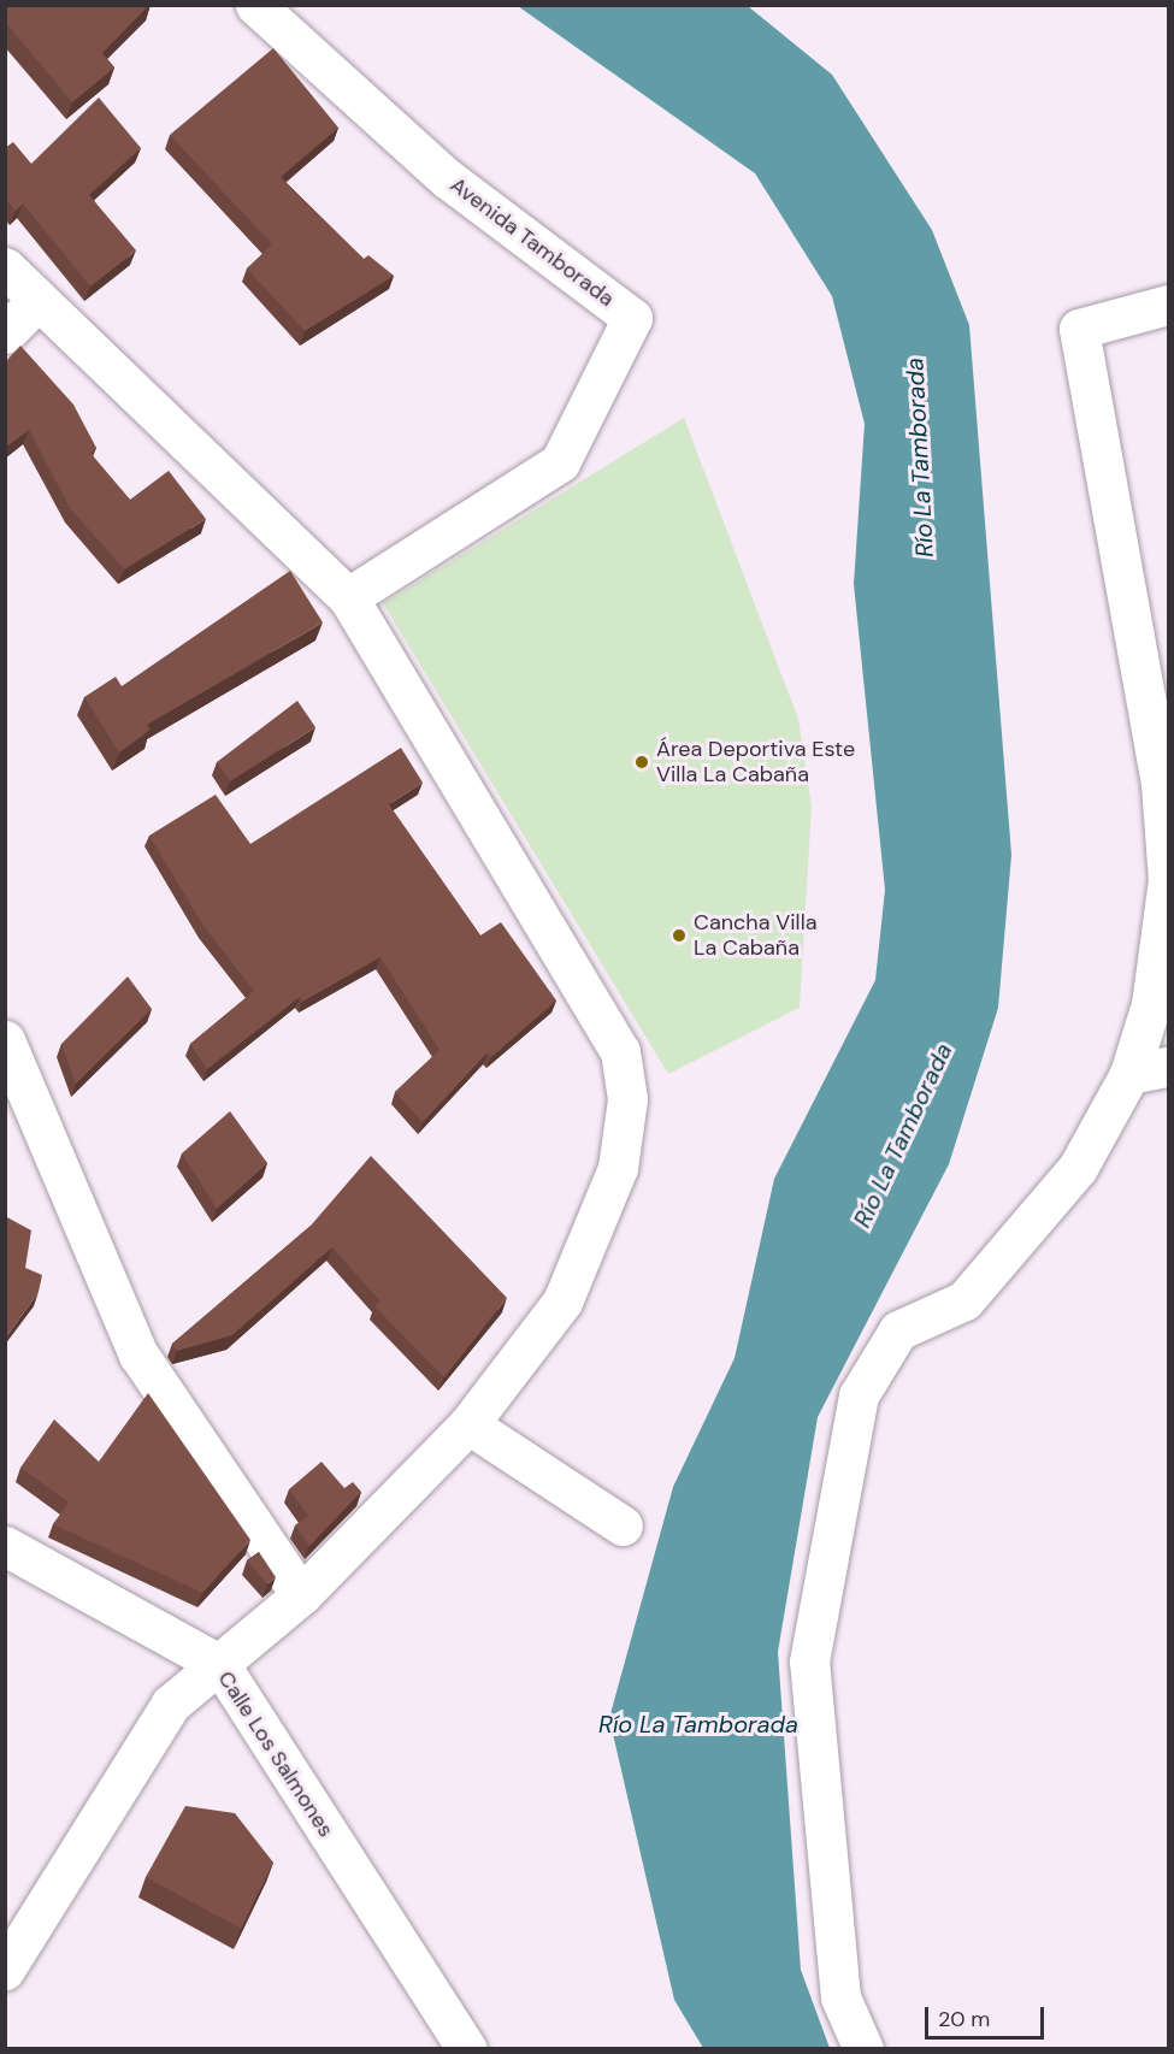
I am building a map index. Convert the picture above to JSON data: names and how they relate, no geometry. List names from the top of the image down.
{
  "streets": {
    "street": ["Avenida Tamborada", "Calle Los Salmones"]
  },
  "water": ["Río La Tamborada"],
  "places": ["Área Deportiva Este Villa La Cabaña", "Cancha Villa La Cabaña"],
  "scale_bar": "20 m"
}
